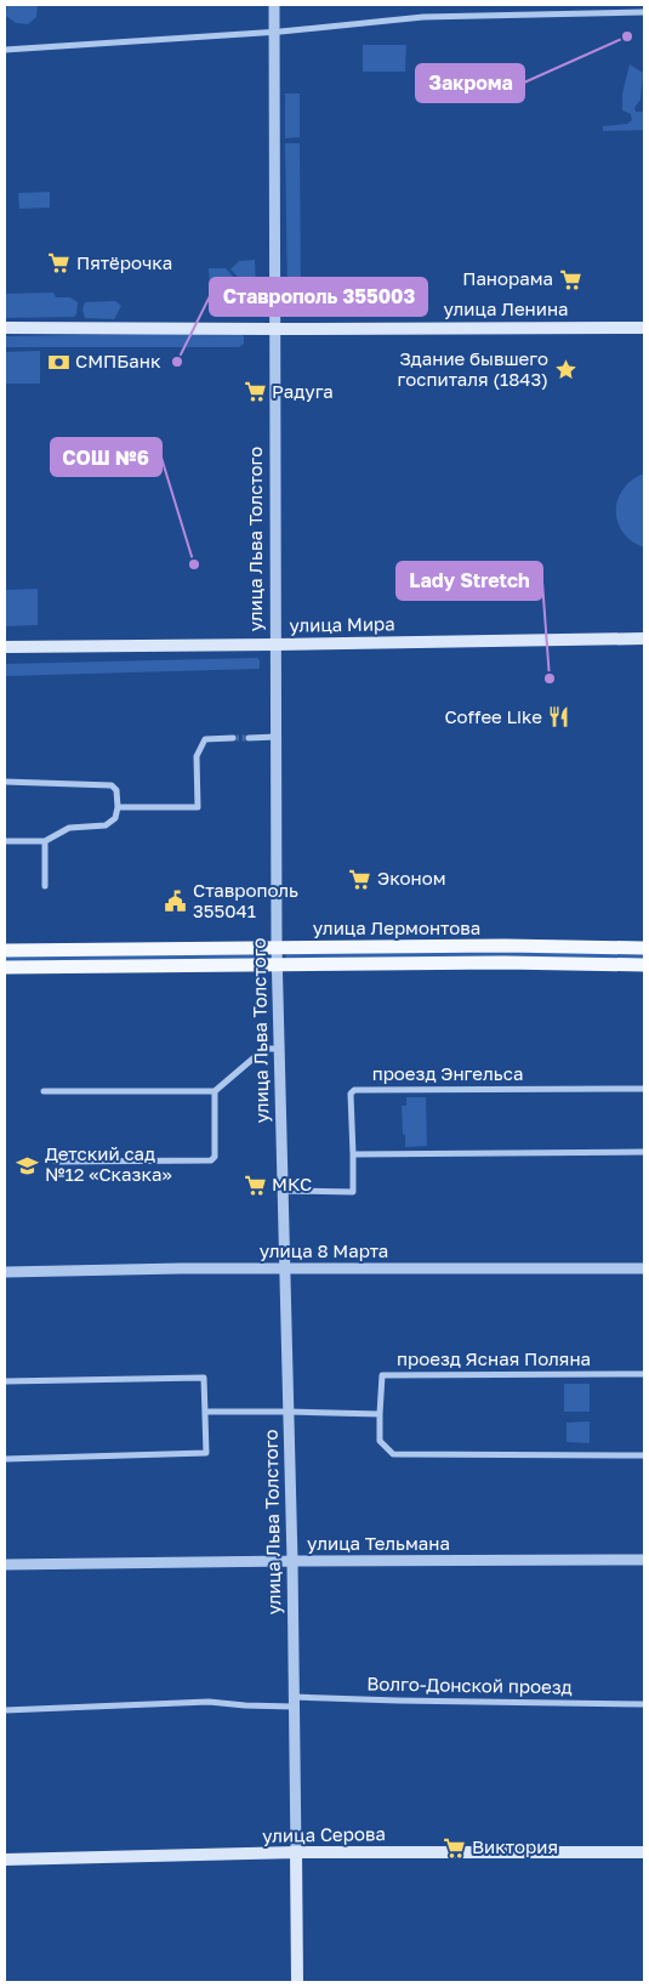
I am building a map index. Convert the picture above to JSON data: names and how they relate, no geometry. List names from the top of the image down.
{
  "streets": {
    "main road": [
      "улица Ленина",
      "улица Льва Толстого",
      "улица Мира",
      "улица Лермонтова",
      "улица Серова"
    ],
    "street": [
      "проезд Энгельса",
      "улица 8 Марта",
      "проезд Ясная Поляна",
      "улица Тельмана",
      "Волго-Донской проезд"
    ]
  },
  "crossings": [
    ["улица Ленина", "улица Льва Толстого"],
    ["улица Льва Толстого", "улица Мира"],
    ["улица Льва Толстого", "улица Лермонтова"],
    ["улица Льва Толстого", "улица 8 Марта"],
    ["улица Льва Толстого", "улица Тельмана"],
    ["улица Льва Толстого", "Волго-Донской проезд"],
    ["улица Льва Толстого", "улица Серова"]
  ],
  "places": {
    "other": [
      "Закрома",
      "Ставрополь 355003",
      "СОШ №6",
      "Lady Stretch"
    ],
    "supermarket": [
      "Пятёрочка",
      "Панорама",
      "Радуга",
      "Эконом",
      "МКС",
      "Виктория"
    ],
    "bank": ["СМПБанк"],
    "place": ["Здание бывшего госпиталя (1843)"],
    "restaurant": ["Coffee Like"],
    "public building": ["Ставрополь 355041"],
    "school or university": ["Детский сад №12 «Сказка»"]
  }
}
